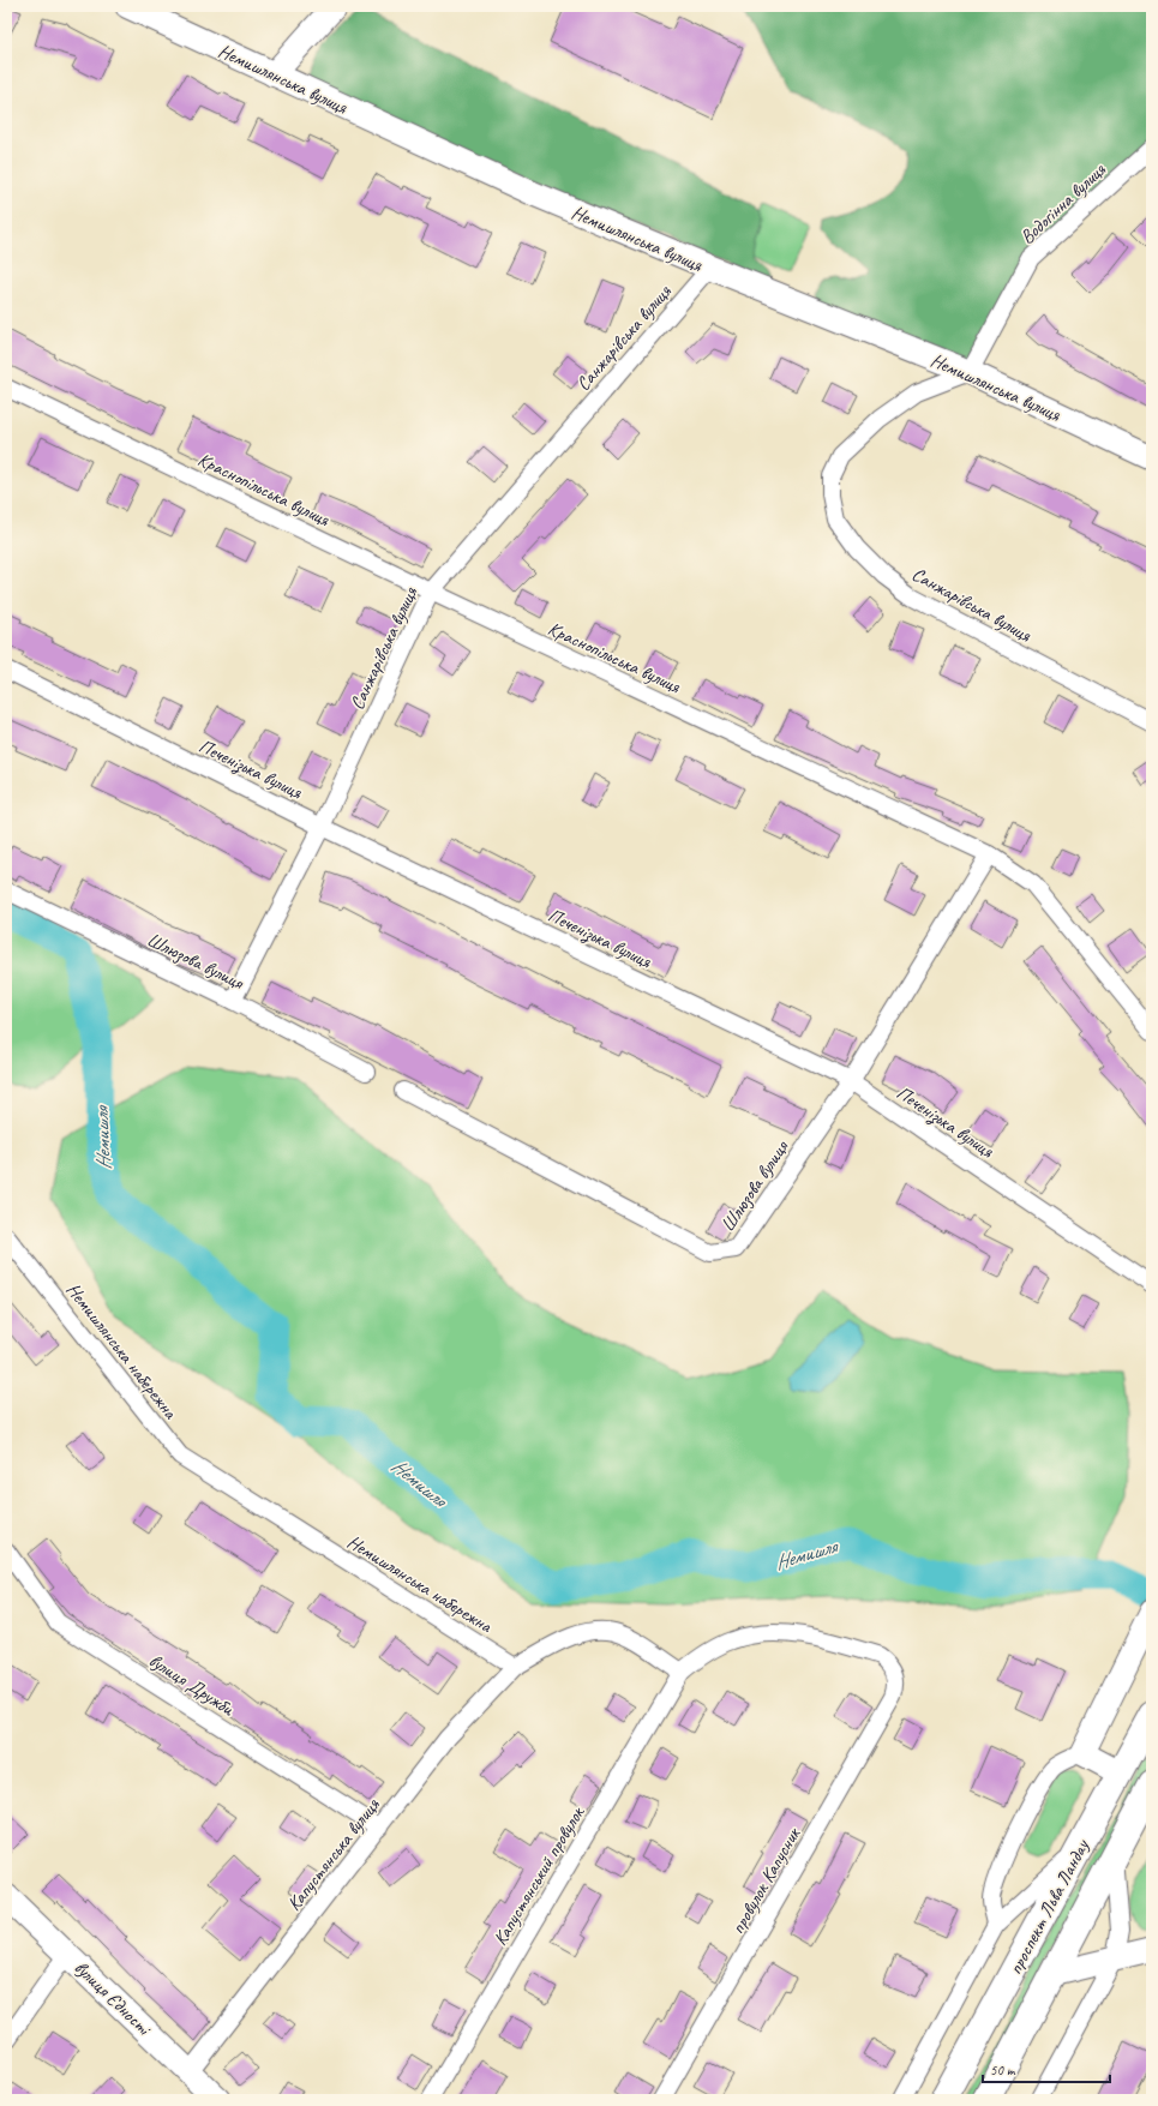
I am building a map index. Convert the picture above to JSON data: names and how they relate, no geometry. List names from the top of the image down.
{
  "streets": {
    "main road": ["проспект Льва Ландау"],
    "street": [
      "Немишлянська вулиця",
      "Водогінна вулиця",
      "Санжарівська вулиця",
      "Краснопільська вулиця",
      "Печенізька вулиця",
      "Шлюзова вулиця",
      "Немишлянська набережна",
      "вулиця Дружби",
      "Капустянська вулиця",
      "Капустянський провулок",
      "провулок Капусник",
      "вулиця Єдності"
    ]
  },
  "crossings": [
    ["Немишлянська вулиця", "Водогінна вулиця"],
    ["Немишлянська вулиця", "Санжарівська вулиця"],
    ["Водогінна вулиця", "Санжарівська вулиця"],
    ["Санжарівська вулиця", "Краснопільська вулиця"],
    ["Санжарівська вулиця", "Печенізька вулиця"],
    ["Санжарівська вулиця", "Шлюзова вулиця"],
    ["Краснопільська вулиця", "Шлюзова вулиця"],
    ["Печенізька вулиця", "Шлюзова вулиця"],
    ["Немишлянська набережна", "Капустянська вулиця"],
    ["вулиця Дружби", "Капустянська вулиця"],
    ["Капустянська вулиця", "вулиця Єдності"],
    ["Капустянський провулок", "провулок Капусник"]
  ],
  "water": ["Немишля"],
  "scale_bar": "50 m"
}
